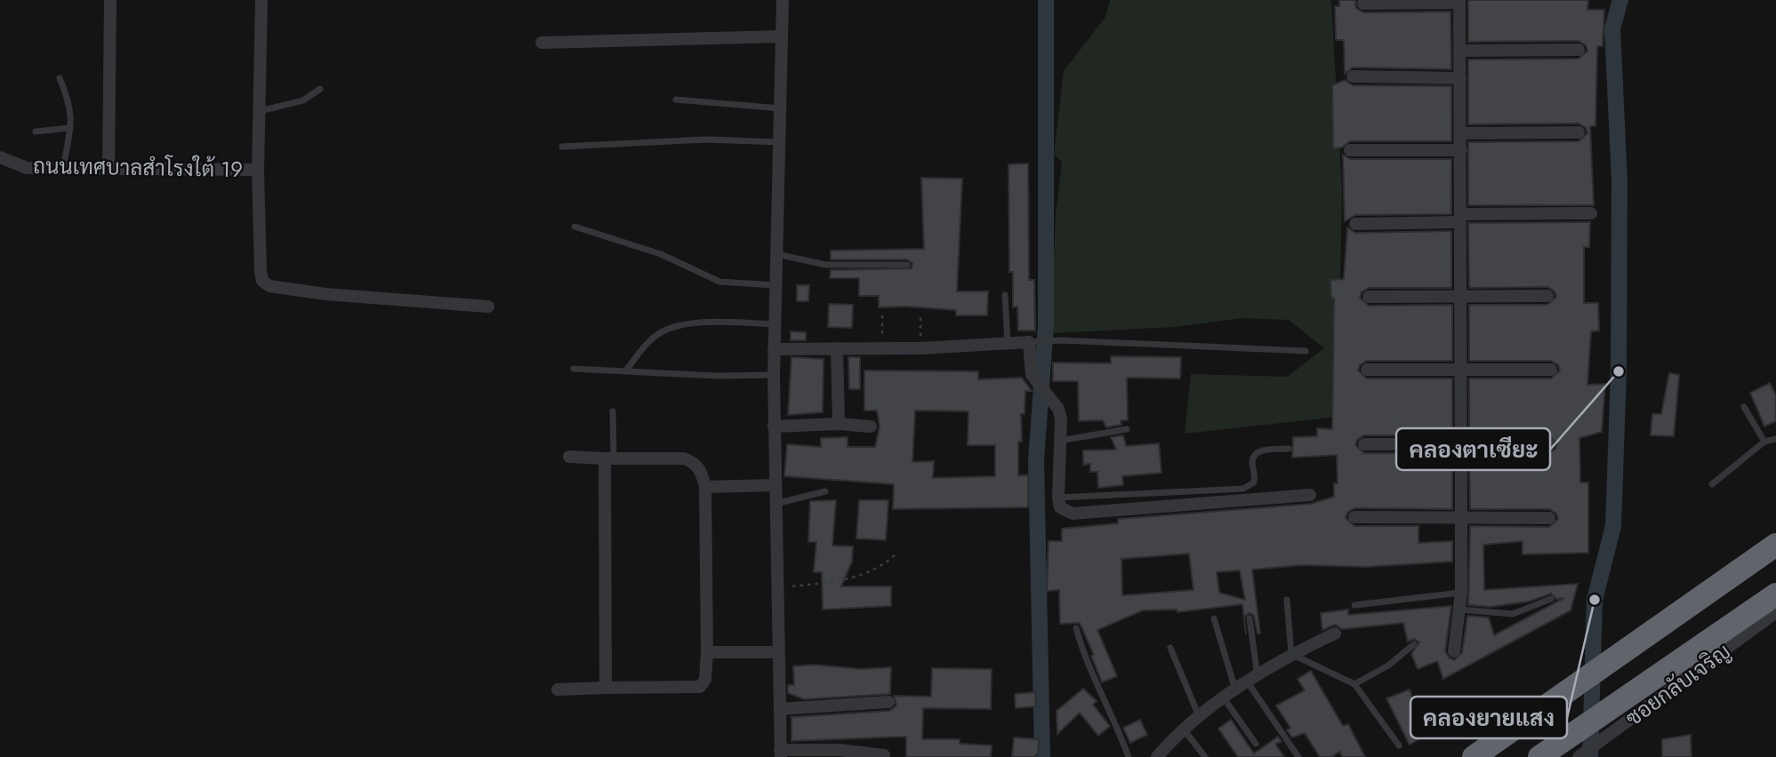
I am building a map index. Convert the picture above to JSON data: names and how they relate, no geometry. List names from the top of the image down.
{
  "streets": {
    "street": ["ถนนเทศบาลสำโรงใต้ 19", "ซอยกลับเจริญ"]
  },
  "places": ["คลองตาเซียะ", "คลองยายแสง"]
}
